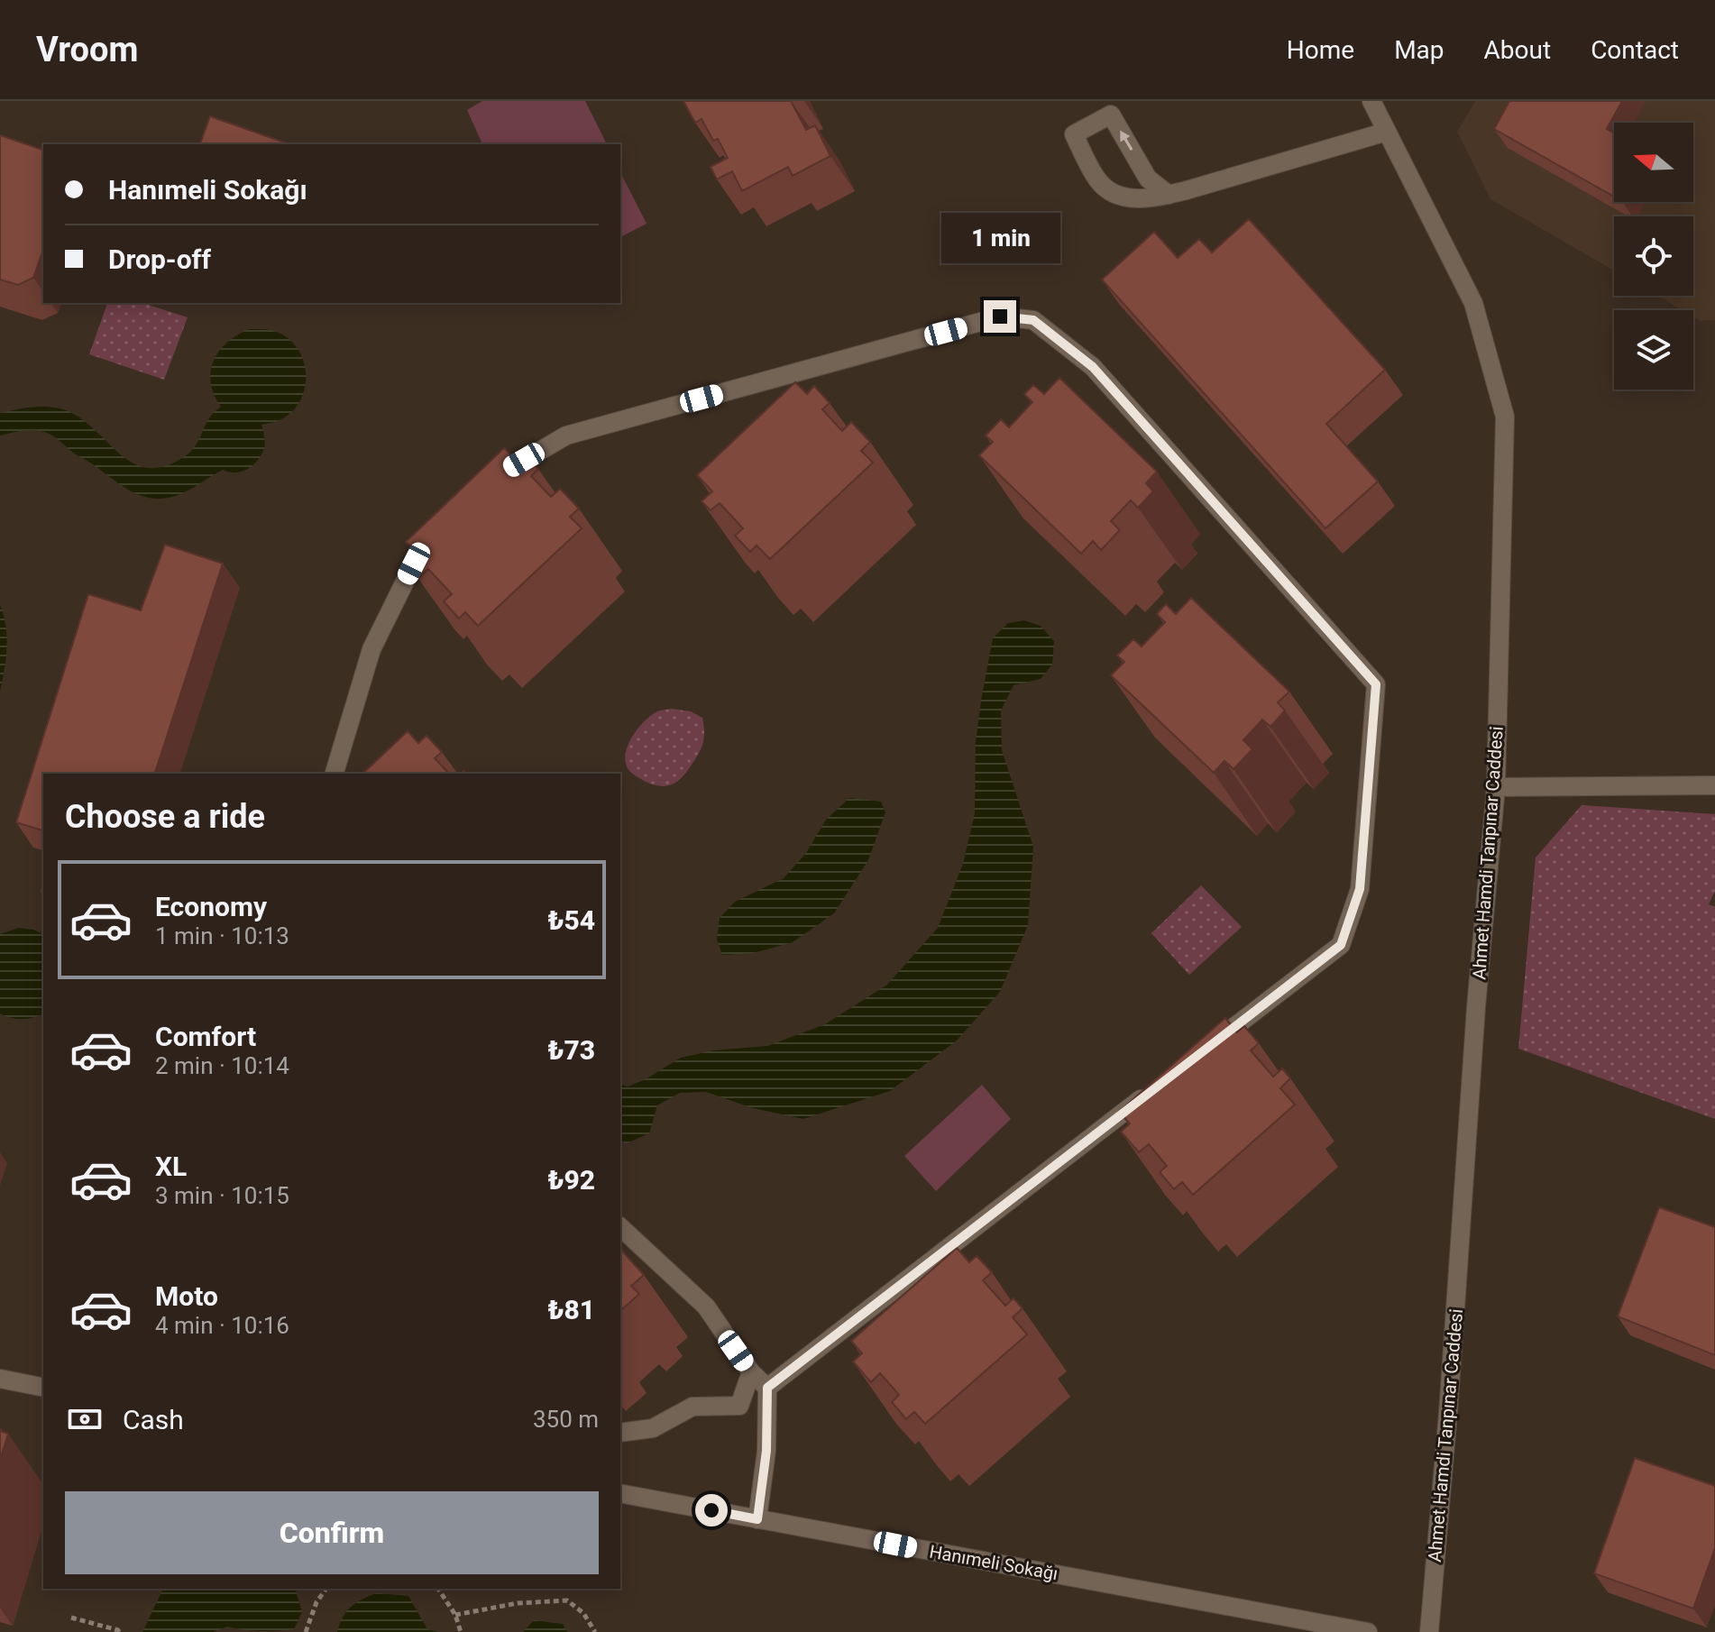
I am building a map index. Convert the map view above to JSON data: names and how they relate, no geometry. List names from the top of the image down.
{
  "streets": {
    "street": ["Ahmet Hamdi Tanpınar Caddesi", "Hanımeli Sokağı"]
  },
  "north": "left",
  "page": {
    "header": "Vroom",
    "nav": [
      "Home",
      "Map",
      "About",
      "Contact"
    ],
    "banner": ["Hanımeli Sokağı", "Drop-off"],
    "bubble": "1 min",
    "heading": "Choose a ride",
    "list": [
      {
        "name": "Economy",
        "note": "1 min · 10:13",
        "value": "₺54"
      },
      {
        "name": "Comfort",
        "note": "2 min · 10:14",
        "value": "₺73"
      },
      {
        "name": "XL",
        "note": "3 min · 10:15",
        "value": "₺92"
      },
      {
        "name": "Moto",
        "note": "4 min · 10:16",
        "value": "₺81"
      }
    ],
    "pay": ["Cash", "350 m"],
    "buttons": "Confirm"
  }
}
